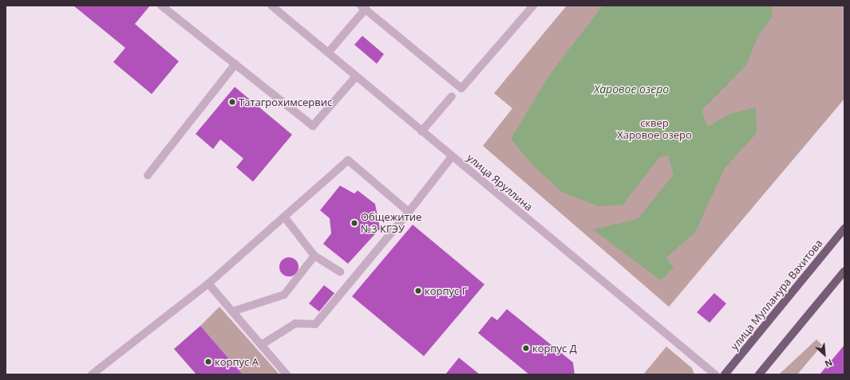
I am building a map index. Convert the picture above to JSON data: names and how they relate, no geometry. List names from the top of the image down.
{
  "streets": {
    "main road": ["улица Мулланура Вахитова"],
    "street": ["улица Яруллина"]
  },
  "water": ["Харовое озеро"],
  "parks": ["сквер Харовое озеро"],
  "places": [
    "Татагрохимсервис",
    "Общежитие №3 КГЭУ",
    "корпус Г",
    "корпус Д",
    "корпус А"
  ],
  "north": "bottom right"
}
